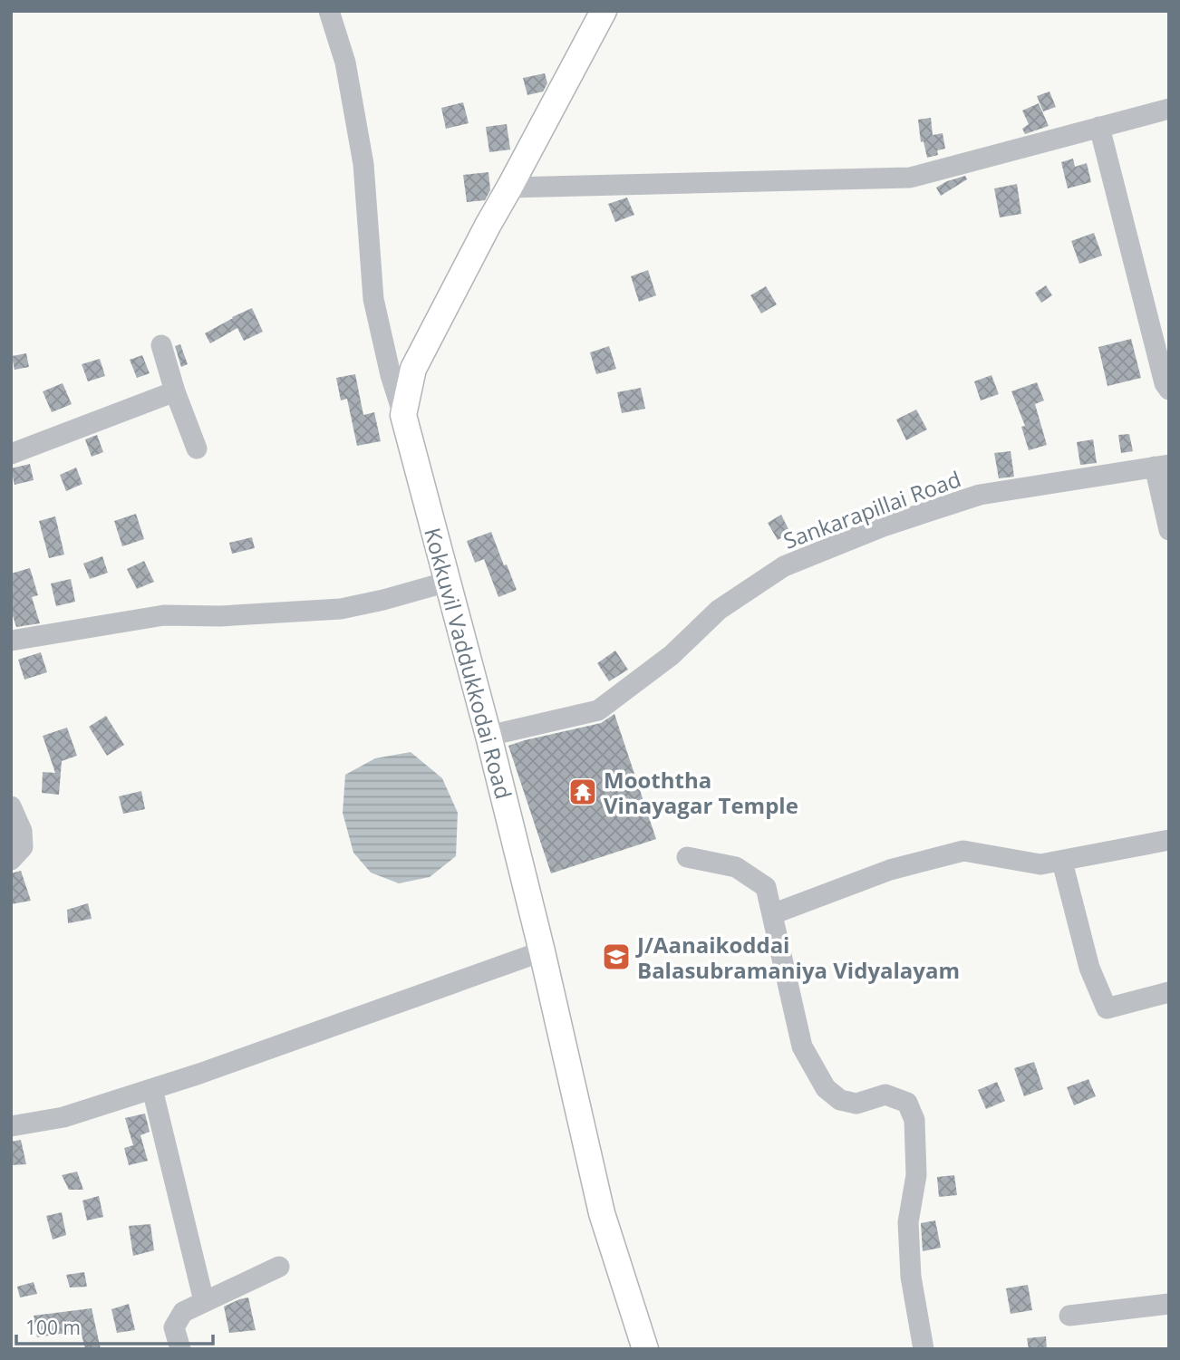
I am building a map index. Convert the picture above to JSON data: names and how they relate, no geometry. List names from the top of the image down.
{
  "streets": {
    "main road": ["Kokkuvil Vaddukkodai Road"],
    "street": ["Sankarapillai Road"]
  },
  "crossings": [
    ["Sankarapillai Road", "Kokkuvil Vaddukkodai Road"]
  ],
  "places": {
    "temple": ["Mooththa Vinayagar Temple"],
    "school or university": ["J/Aanaikoddai Balasubramaniya Vidyalayam"]
  },
  "scale_bar": "100 m"
}
